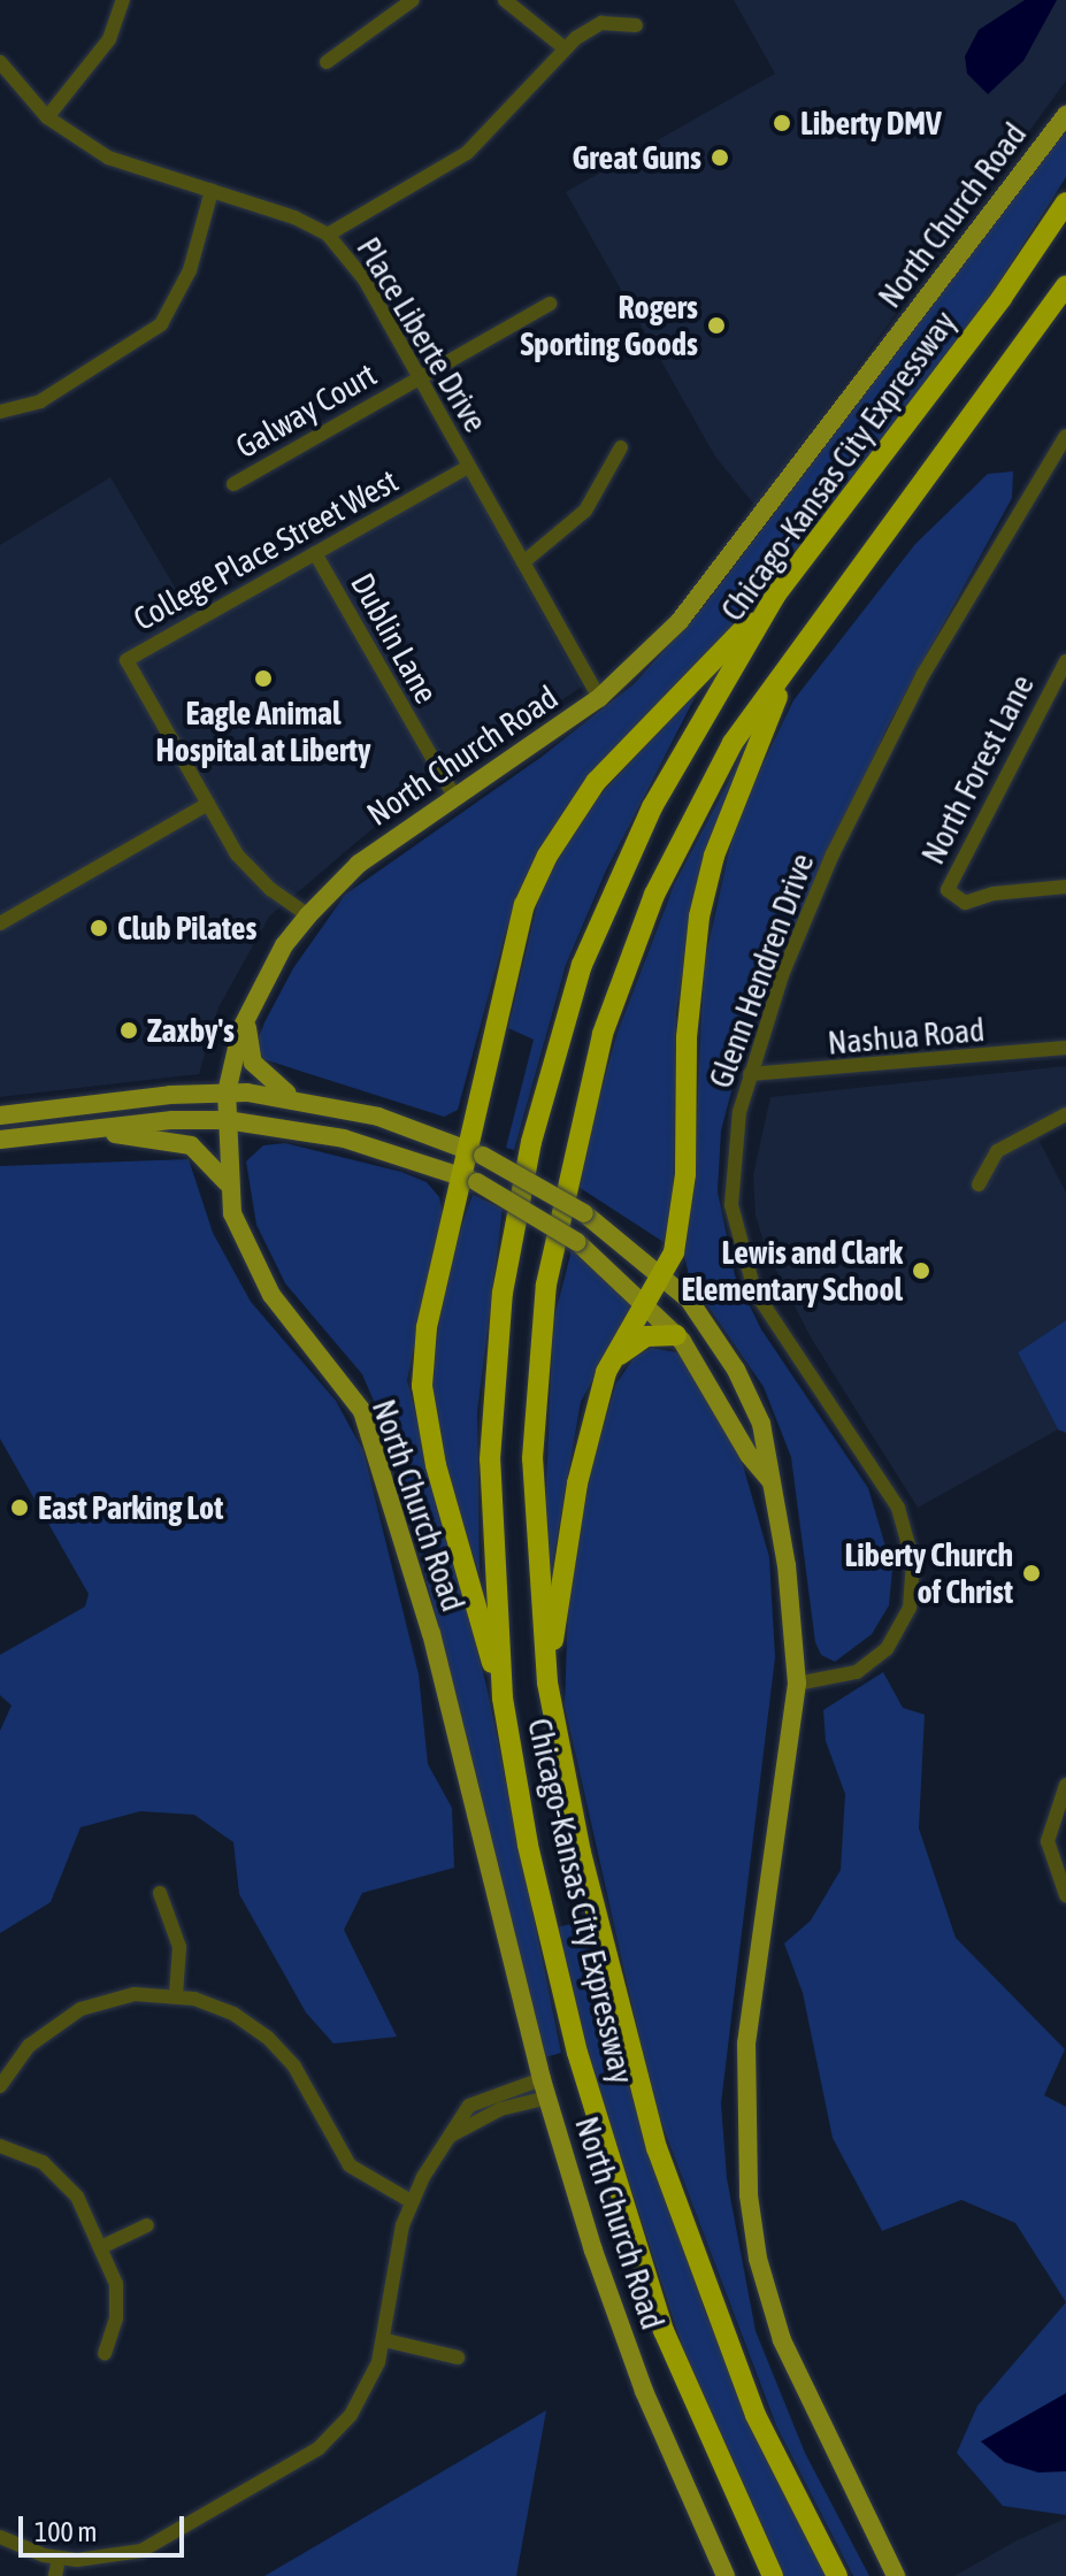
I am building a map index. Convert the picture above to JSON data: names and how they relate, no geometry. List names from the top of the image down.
{
  "streets": {
    "highway": ["Chicago-Kansas City Expressway"],
    "main road": ["North Church Road"],
    "street": [
      "Place Liberte Drive",
      "Galway Court",
      "College Place Street West",
      "Dublin Lane",
      "North Forest Lane",
      "Glenn Hendren Drive",
      "Nashua Road"
    ]
  },
  "crossings": [
    ["North Church Road", "Place Liberte Drive"],
    ["North Church Road", "College Place Street West"],
    ["North Church Road", "Dublin Lane"],
    ["Place Liberte Drive", "Galway Court"],
    ["Place Liberte Drive", "College Place Street West"],
    ["College Place Street West", "Dublin Lane"],
    ["Glenn Hendren Drive", "Nashua Road"]
  ],
  "places": [
    "Liberty DMV",
    "Great Guns",
    "Rogers Sporting Goods",
    "Eagle Animal Hospital at Liberty",
    "Club Pilates",
    "Zaxby's",
    "Lewis and Clark Elementary School",
    "East Parking Lot",
    "Liberty Church of Christ"
  ],
  "scale_bar": "100 m"
}
